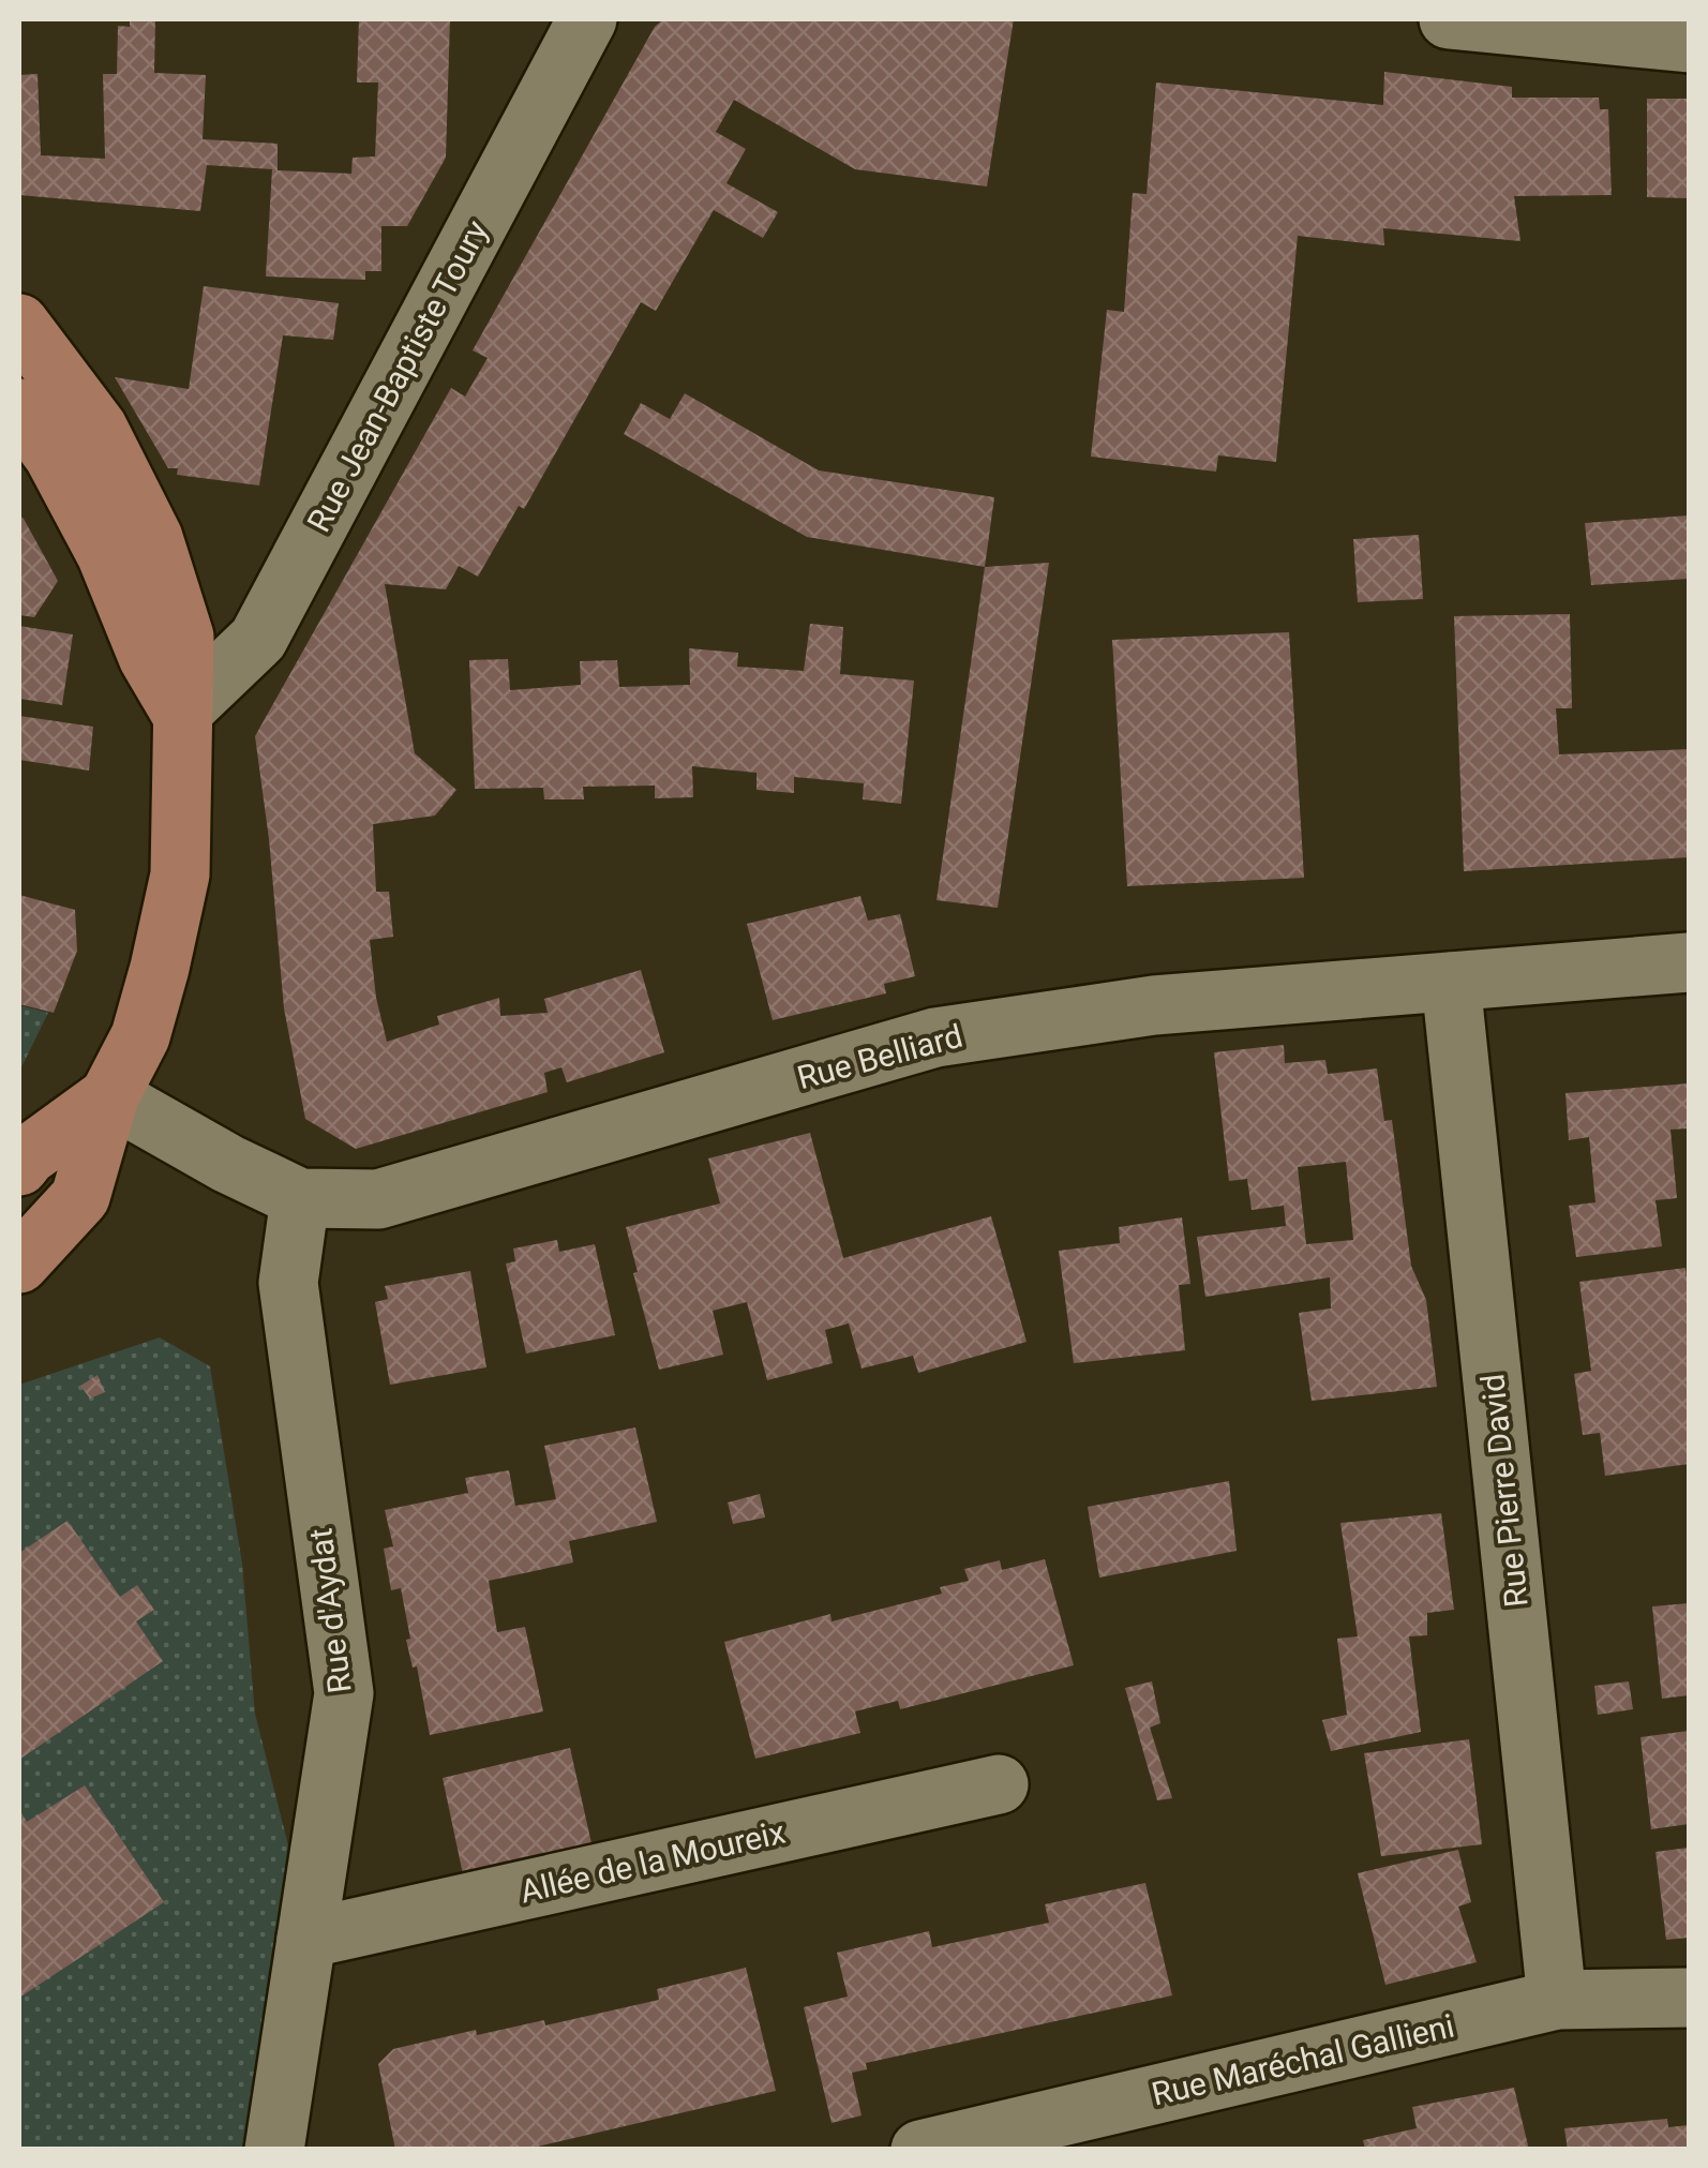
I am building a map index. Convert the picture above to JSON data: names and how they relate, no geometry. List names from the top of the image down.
{
  "streets": {
    "street": [
      "Rue Jean-Baptiste Toury",
      "Rue Belliard",
      "Rue Pierre David",
      "Rue d'Aydat",
      "Allée de la Moureix",
      "Rue Maréchal Gallieni"
    ]
  },
  "crossings": [
    ["Rue Belliard", "Rue Pierre David"],
    ["Rue Belliard", "Rue d'Aydat"],
    ["Rue Pierre David", "Rue Maréchal Gallieni"],
    ["Rue d'Aydat", "Allée de la Moureix"]
  ]
}
